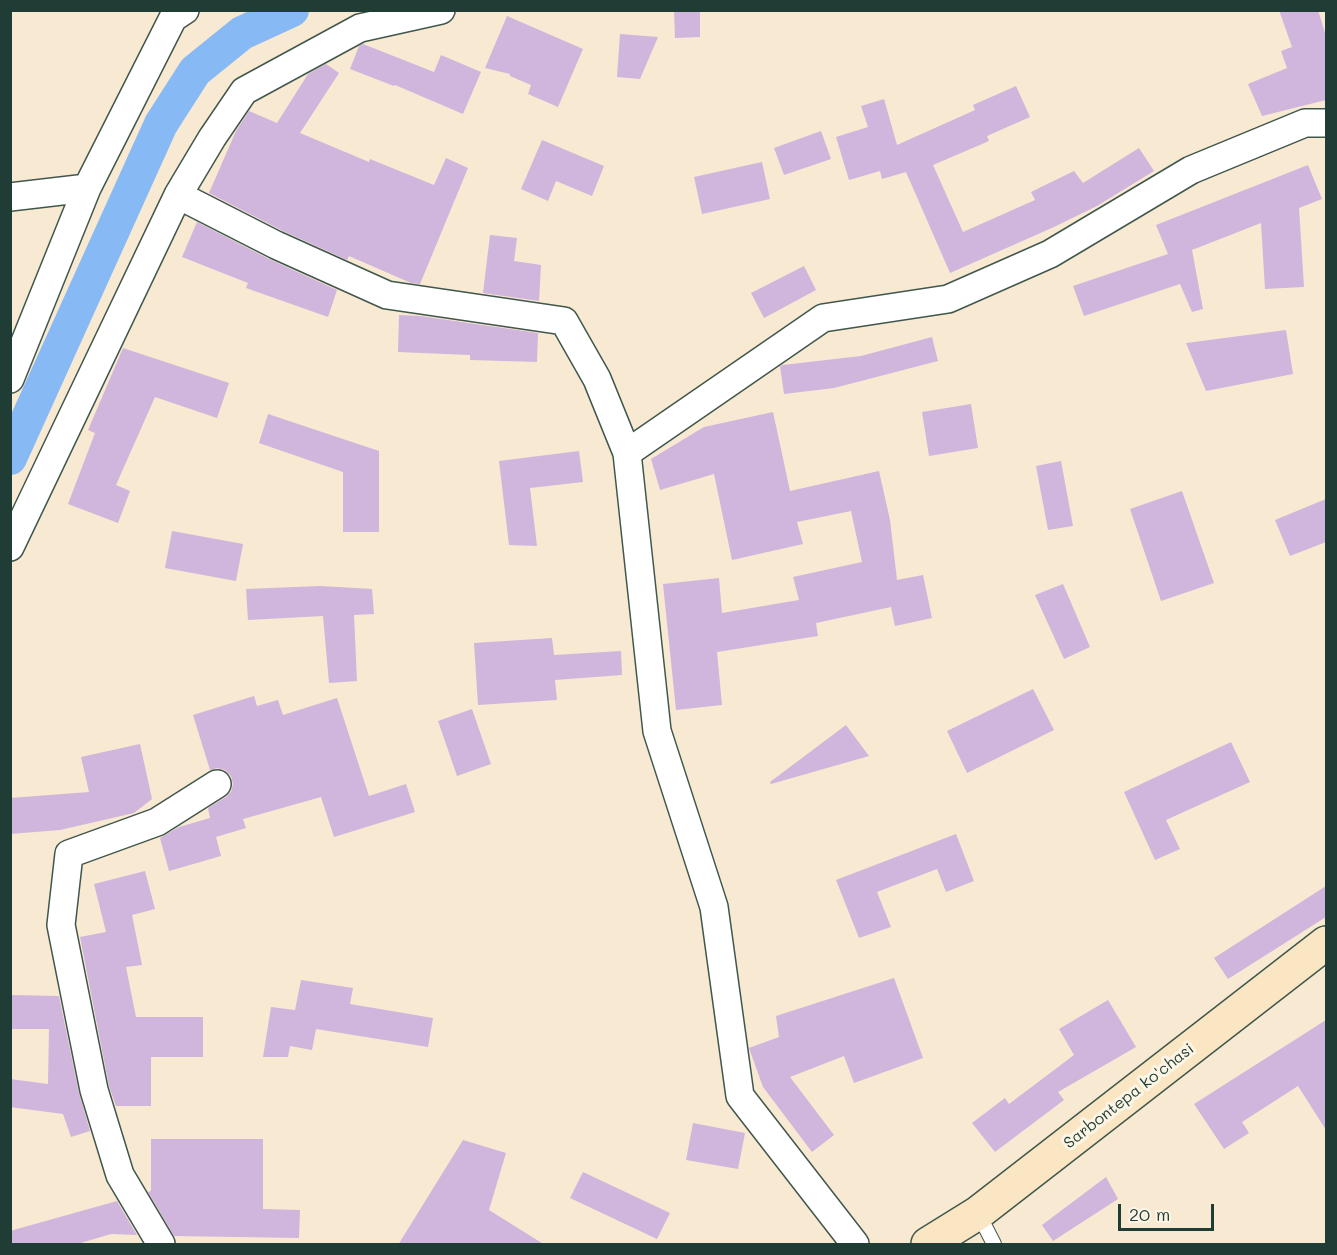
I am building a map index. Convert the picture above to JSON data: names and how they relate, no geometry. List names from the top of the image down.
{
  "streets": {
    "street": ["Sarbontepa ko'chasi"]
  },
  "scale_bar": "20 m"
}
